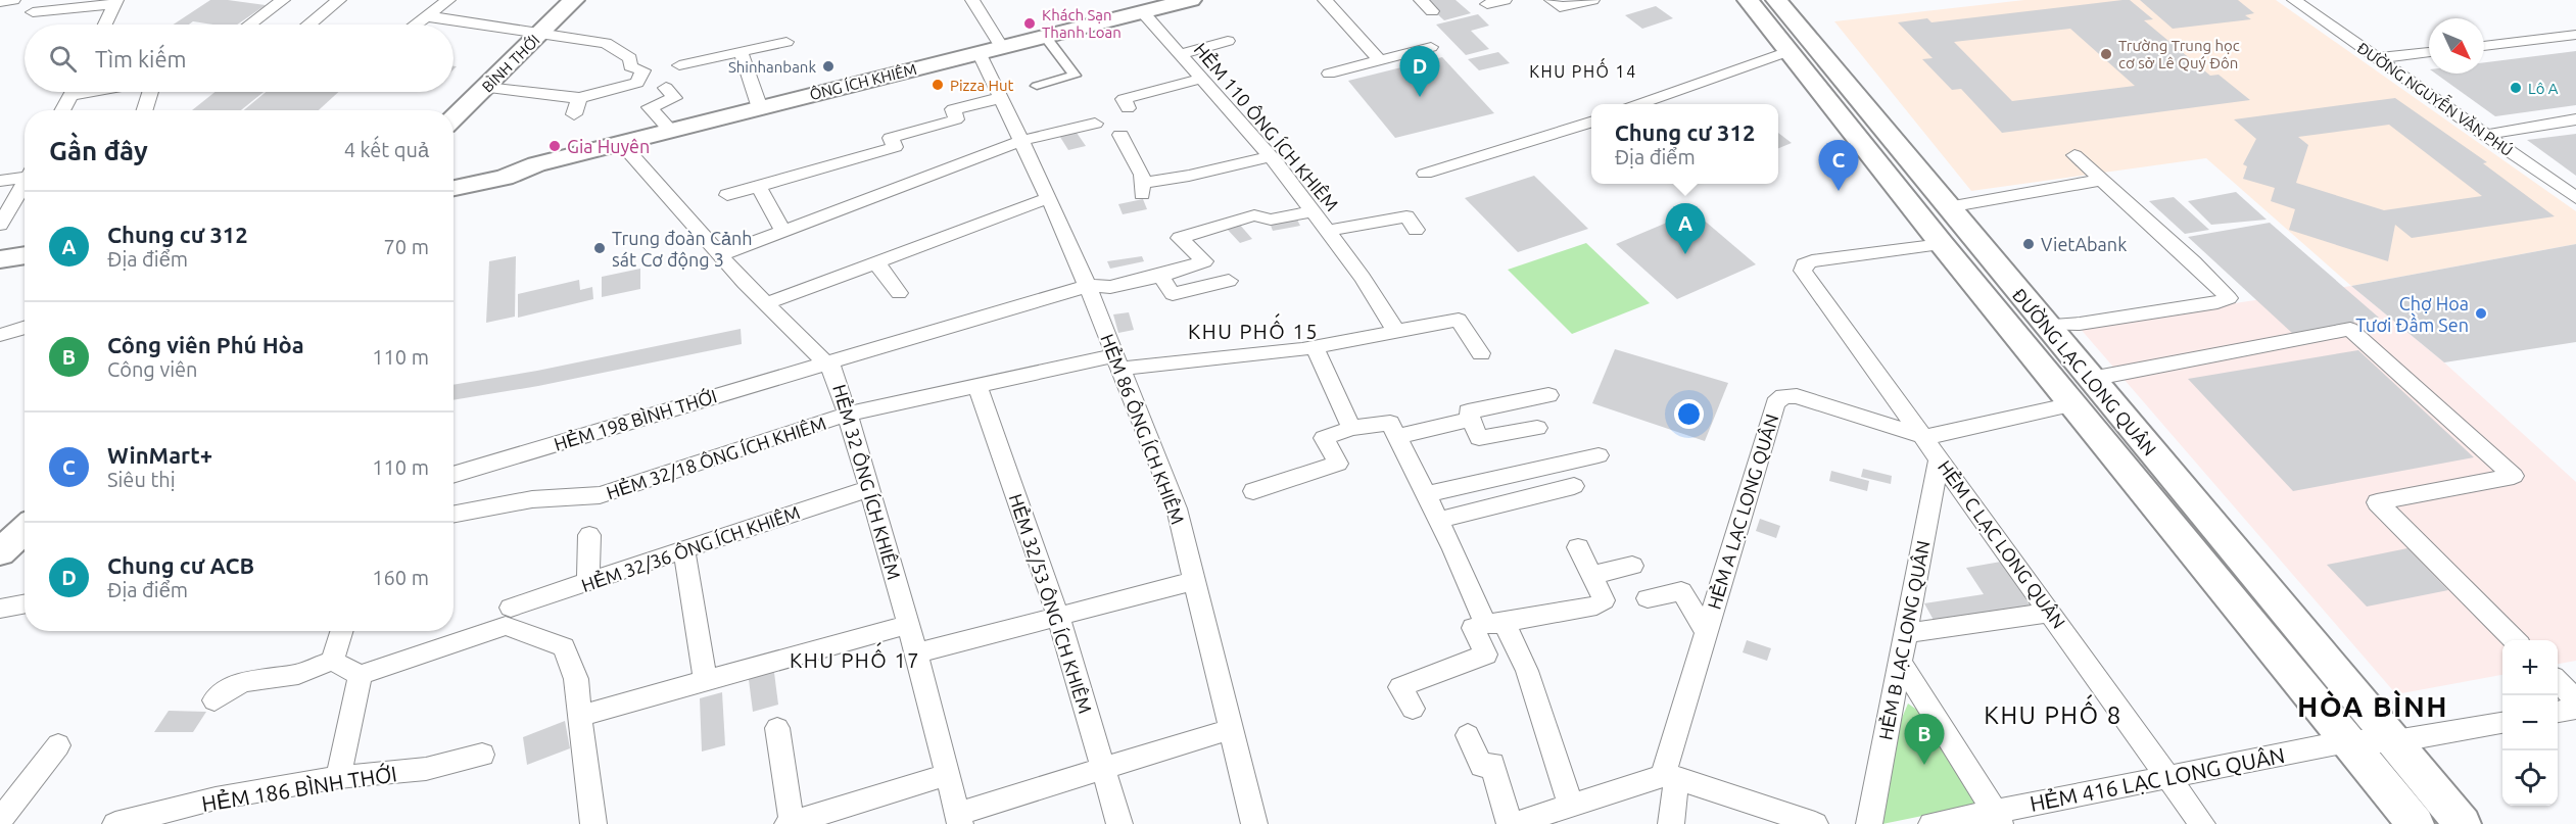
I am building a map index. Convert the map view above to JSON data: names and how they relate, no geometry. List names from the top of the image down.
{
  "streets": {
    "main road": ["BÌNH THỚI", "ÔNG ÍCH KHIÊM", "ĐƯỜNG LẠC LONG QUÂN"],
    "street": [
      "ĐƯỜNG NGUYỄN VĂN PHÚ",
      "HẺM 110 ÔNG ÍCH KHIÊM",
      "HẺM 198 BÌNH THỚI",
      "HẺM 86 ÔNG ÍCH KHIÊM",
      "HẺM 32/18 ÔNG ÍCH KHIÊM",
      "HẺM 32 ÔNG ÍCH KHIÊM",
      "HẺM A LẠC LONG QUÂN",
      "HẺM C LẠC LONG QUÂN",
      "HẺM 32/36 ÔNG ÍCH KHIÊM",
      "HẺM 32/53 ÔNG ÍCH KHIÊM",
      "HẺM B LẠC LONG QUÂN",
      "HẺM 416 LẠC LONG QUÂN",
      "HẺM 186 BÌNH THỚI"
    ]
  },
  "crossings": [
    ["ÔNG ÍCH KHIÊM", "HẺM 110 ÔNG ÍCH KHIÊM"],
    ["ÔNG ÍCH KHIÊM", "HẺM 86 ÔNG ÍCH KHIÊM"],
    ["ÔNG ÍCH KHIÊM", "HẺM 32 ÔNG ÍCH KHIÊM"],
    ["HẺM 110 ÔNG ÍCH KHIÊM", "HẺM 198 BÌNH THỚI"],
    ["ĐƯỜNG LẠC LONG QUÂN", "HẺM C LẠC LONG QUÂN"],
    ["ĐƯỜNG LẠC LONG QUÂN", "HẺM 416 LẠC LONG QUÂN"],
    ["HẺM 198 BÌNH THỚI", "HẺM 86 ÔNG ÍCH KHIÊM"],
    ["HẺM 198 BÌNH THỚI", "HẺM 32 ÔNG ÍCH KHIÊM"],
    ["HẺM 32/18 ÔNG ÍCH KHIÊM", "HẺM 32 ÔNG ÍCH KHIÊM"],
    ["HẺM 32 ÔNG ÍCH KHIÊM", "HẺM 32/36 ÔNG ÍCH KHIÊM"],
    ["HẺM A LẠC LONG QUÂN", "HẺM C LẠC LONG QUÂN"],
    ["HẺM C LẠC LONG QUÂN", "HẺM B LẠC LONG QUÂN"],
    ["HẺM C LẠC LONG QUÂN", "HẺM 416 LẠC LONG QUÂN"]
  ],
  "districts": [
    "KHU PHỐ 14",
    "KHU PHỐ 15",
    "KHU PHỐ 17",
    "HÒA BÌNH",
    "KHU PHỐ 8"
  ],
  "places": [
    "Khách Sạn Thanh Loan",
    "Trường Trung học cơ sở Lê Quý Đôn",
    "Shinhanbank",
    "Pizza Hut",
    "Lô A",
    "Gia Huyên",
    "VietAbank",
    "Trung đoàn Cảnh sát Cơ động 3",
    "Chợ Hoa Tươi Đầm Sen"
  ],
  "north": "bottom right",
  "page": {
    "search": "Tìm kiếm",
    "pins": [
      "D",
      "C",
      "A",
      "B"
    ],
    "popup": ["Chung cư 312", "Địa điểm"],
    "heading": ["Gần đây", "4 kết quả"],
    "list": [
      {
        "mark": "A",
        "name": "Chung cư 312",
        "note": "Địa điểm",
        "value": "70 m"
      },
      {
        "mark": "B",
        "name": "Công viên Phú Hòa",
        "note": "Công viên",
        "value": "110 m"
      },
      {
        "mark": "C",
        "name": "WinMart+",
        "note": "Siêu thị",
        "value": "110 m"
      },
      {
        "mark": "D",
        "name": "Chung cư ACB",
        "note": "Địa điểm",
        "value": "160 m"
      }
    ],
    "map_buttons": ["+", "−"]
  }
}
